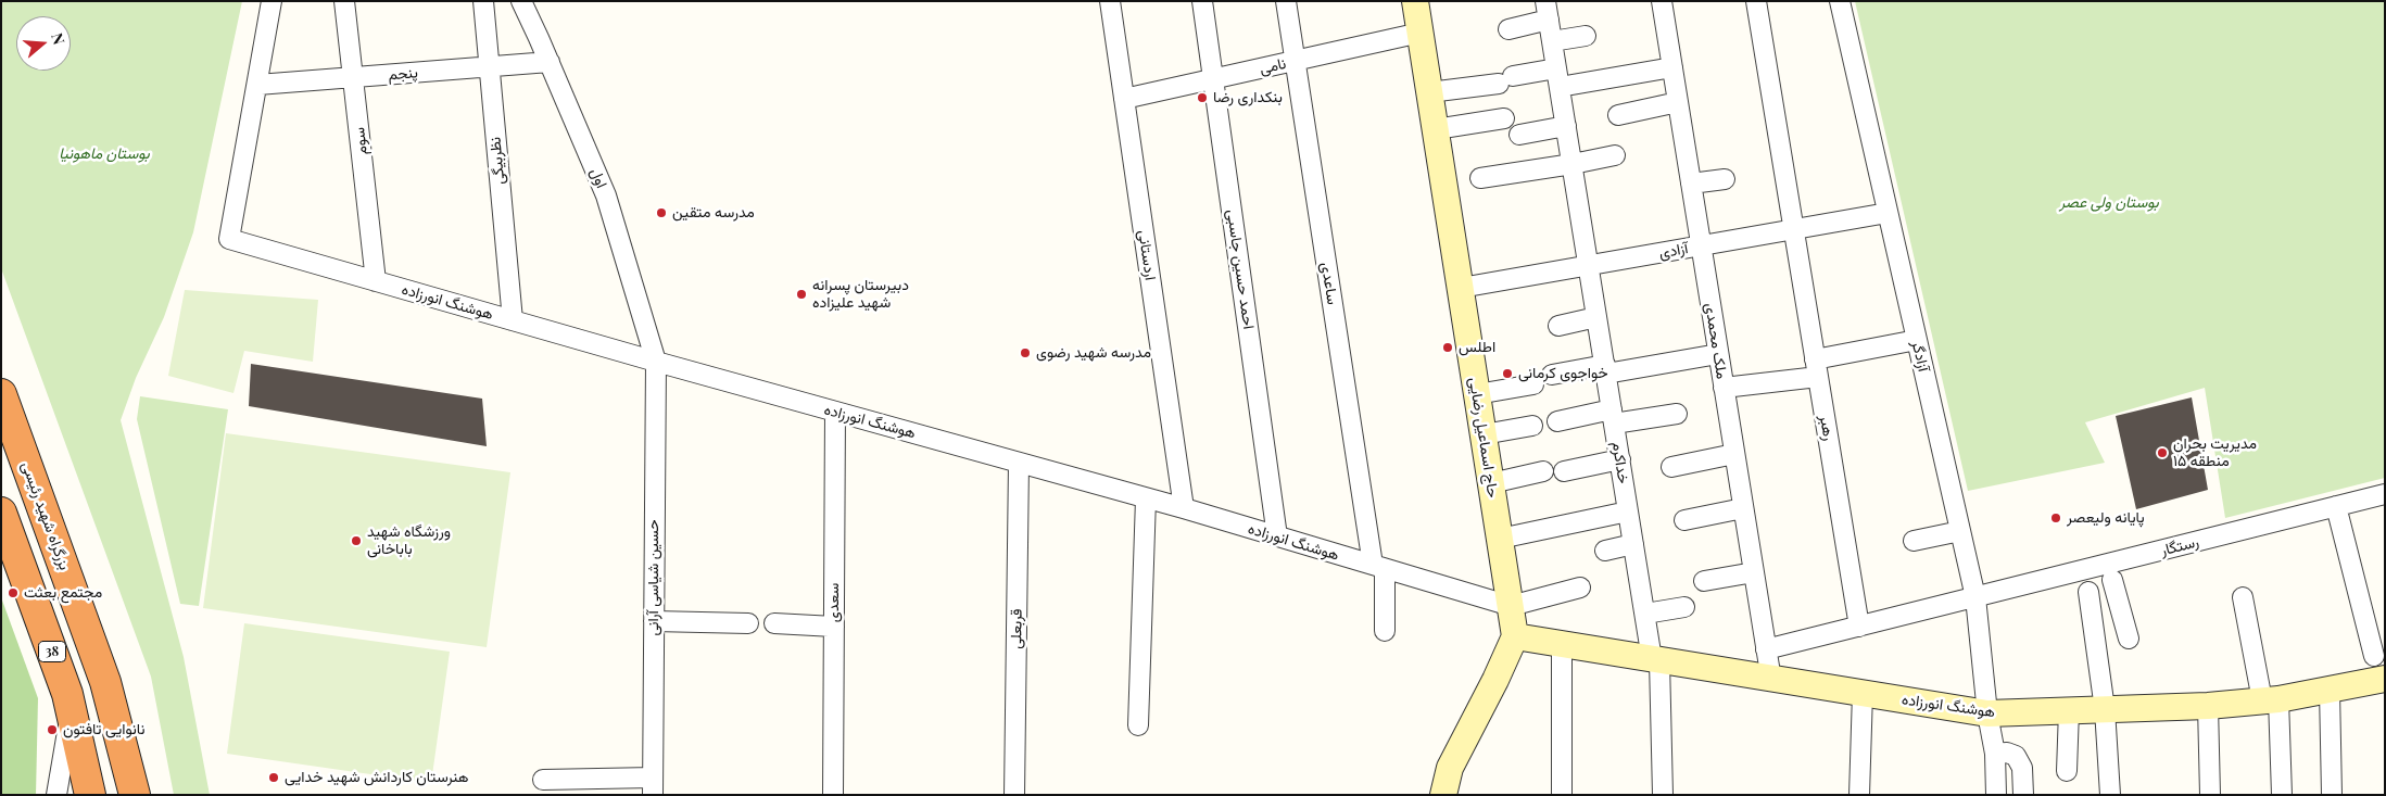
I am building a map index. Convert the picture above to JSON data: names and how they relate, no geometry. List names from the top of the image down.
{
  "streets": {
    "highway": ["بزرگراه شهید رئیسی", "38"],
    "main road": ["هوشنگ انورزاده", "حاج اسماعیل رضایی"],
    "street": [
      "نامی",
      "پنجم",
      "سوم",
      "نظربیگی",
      "اول",
      "آزادی",
      "اردستانی",
      "احمد حسین جاسبی",
      "ساعدی",
      "ملک محمدی",
      "آزادگر",
      "رهبر",
      "خداکرم",
      "رستگار",
      "حسین شیاسی آرانی",
      "سعدی",
      "قربعلی"
    ]
  },
  "crossings": [
    ["نامی", "اردستانی"],
    ["نامی", "احمد حسین جاسبی"],
    ["نامی", "ساعدی"],
    ["نامی", "حاج اسماعیل رضایی"],
    ["پنجم", "سوم"],
    ["پنجم", "نظربیگی"],
    ["پنجم", "اول"],
    ["پنجم", "هوشنگ انورزاده"],
    ["سوم", "هوشنگ انورزاده"],
    ["نظربیگی", "هوشنگ انورزاده"],
    ["اول", "هوشنگ انورزاده"],
    ["اول", "حسین شیاسی آرانی"],
    ["آزادی", "ملک محمدی"],
    ["آزادی", "آزادگر"],
    ["آزادی", "رهبر"],
    ["آزادی", "حاج اسماعیل رضایی"],
    ["آزادی", "خداکرم"],
    ["اردستانی", "هوشنگ انورزاده"],
    ["احمد حسین جاسبی", "هوشنگ انورزاده"],
    ["ساعدی", "هوشنگ انورزاده"],
    ["هوشنگ انورزاده", "ملک محمدی"],
    ["هوشنگ انورزاده", "آزادگر"],
    ["هوشنگ انورزاده", "حاج اسماعیل رضایی"],
    ["هوشنگ انورزاده", "خداکرم"],
    ["هوشنگ انورزاده", "حسین شیاسی آرانی"],
    ["هوشنگ انورزاده", "سعدی"],
    ["هوشنگ انورزاده", "قربعلی"],
    ["ملک محمدی", "رستگار"],
    ["آزادگر", "رستگار"],
    ["رهبر", "رستگار"]
  ],
  "parks": ["بوستان ماهونیا", "بوستان ولی عصر"],
  "places": [
    "بنکداری رضا",
    "مدرسه متقین",
    "دبیرستان پسرانه شهید علیزاده",
    "اطلس",
    "مدرسه شهید رضوی",
    "خواجوی کرمانی",
    "مدیریت بحران منطقه ۱۵",
    "پایانه ولیعصر",
    "ورزشگاه شهید باباخانی",
    "مجتمع بعثت",
    "نانوایی تافتون",
    "هنرستان کاردانش شهید خدایی"
  ],
  "north": "right"
}
